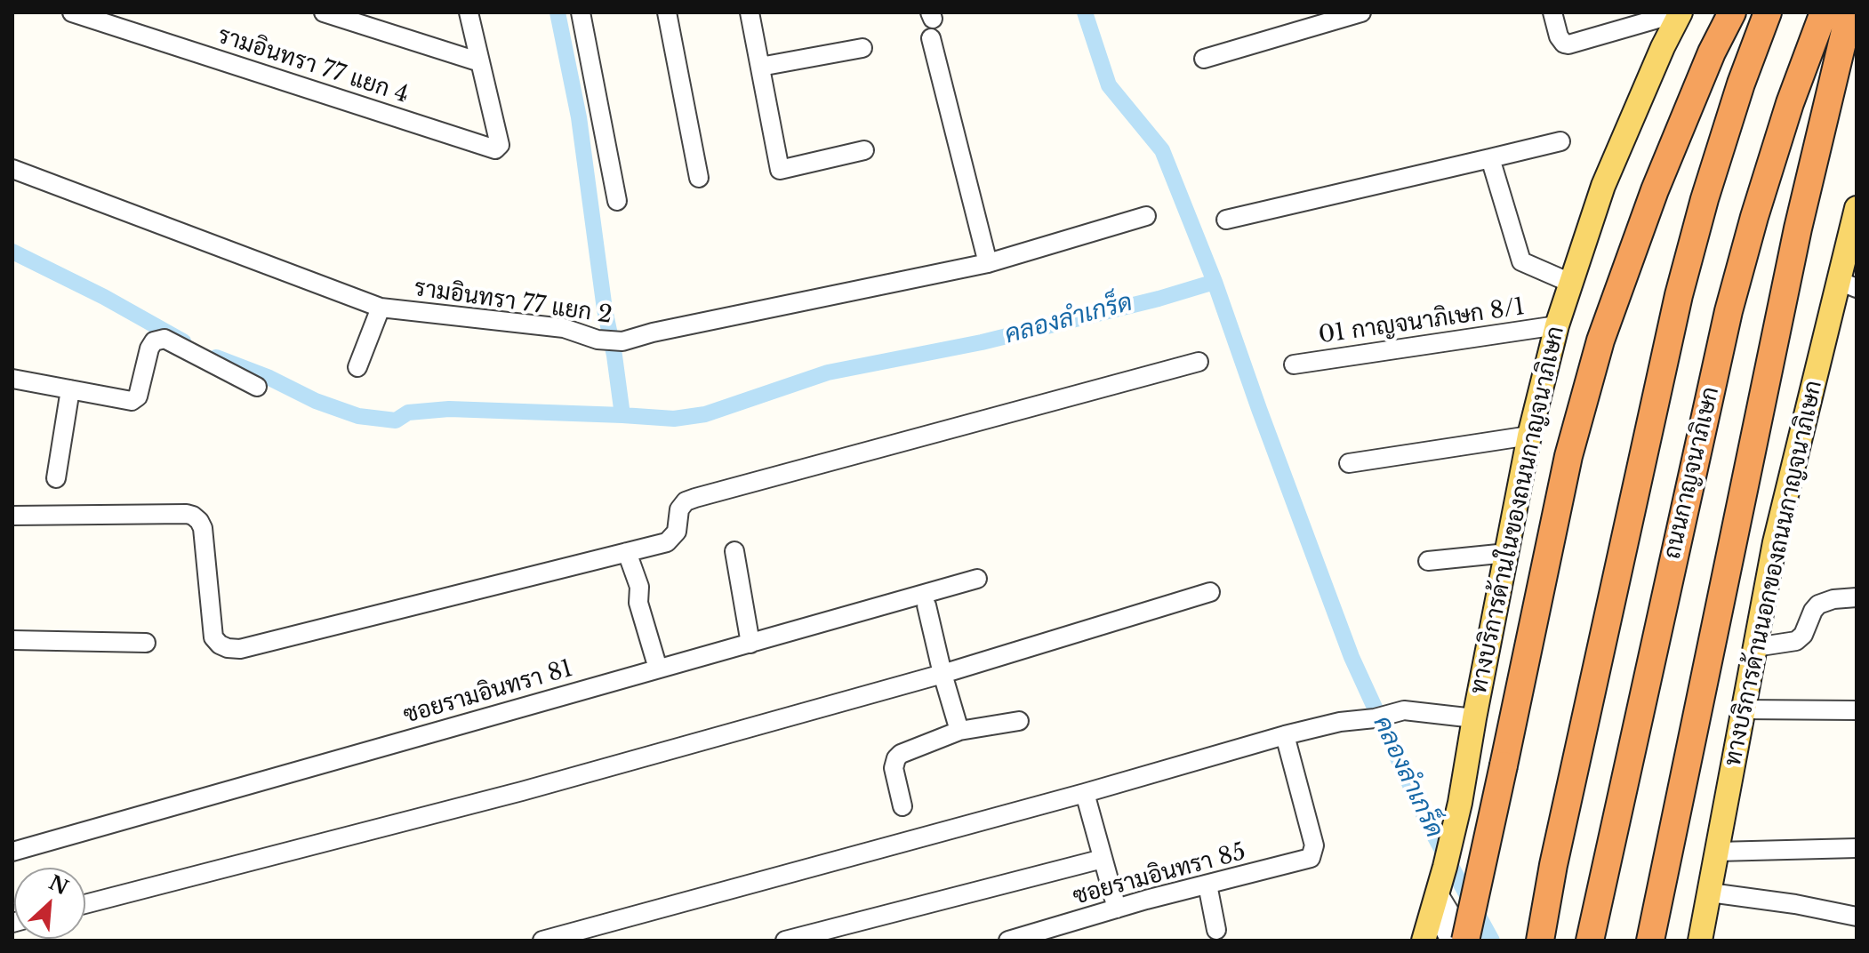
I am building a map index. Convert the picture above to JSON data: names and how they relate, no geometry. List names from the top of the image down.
{
  "streets": {
    "highway": ["ถนนกาญจนาภิเษก"],
    "main road": ["ทางบริการด้านในของถนนกาญจนาภิเษก", "ทางบริการด้านนอกของถนนกาญจนาภิเษก"],
    "street": [
      "รามอินทรา 77 แยก 4",
      "รามอินทรา 77 แยก 2",
      "01 กาญจนาภิเษก 8/1",
      "ซอยรามอินทรา 81",
      "ซอยรามอินทรา 85"
    ]
  },
  "crossings": [
    ["01 กาญจนาภิเษก 8/1", "ทางบริการด้านในของถนนกาญจนาภิเษก"]
  ],
  "water": ["คลองลำเกร็ด"],
  "north": "top right"
}
